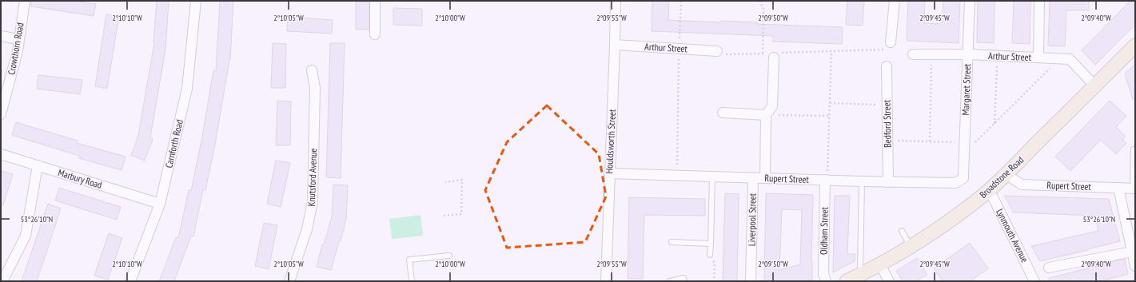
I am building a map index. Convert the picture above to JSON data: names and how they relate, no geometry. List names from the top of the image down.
{
  "streets": {
    "main road": ["Broadstone Road"],
    "street": [
      "Arthur Street",
      "Crowthorn Road",
      "Margaret Street",
      "Bedford Street",
      "Houldsworth Street",
      "Carnforth Road",
      "Knutsford Avenue",
      "Marbury Road",
      "Rupert Street",
      "Liverpool Street",
      "Oldham Street",
      "Lynmouth Avenue"
    ]
  },
  "crossings": [
    ["Arthur Street", "Margaret Street"],
    ["Arthur Street", "Houldsworth Street"],
    ["Arthur Street", "Broadstone Road"],
    ["Margaret Street", "Rupert Street"],
    ["Bedford Street", "Rupert Street"],
    ["Houldsworth Street", "Rupert Street"],
    ["Carnforth Road", "Marbury Road"],
    ["Broadstone Road", "Rupert Street"],
    ["Broadstone Road", "Lynmouth Avenue"],
    ["Rupert Street", "Liverpool Street"],
    ["Rupert Street", "Oldham Street"]
  ],
  "coordinates": [
    "2°10'10\"W",
    "2°10'05\"W",
    "2°10'00\"W",
    "2°09'55\"W",
    "2°09'50\"W",
    "2°09'45\"W",
    "2°09'40\"W",
    "53°26'10\"N"
  ]
}
